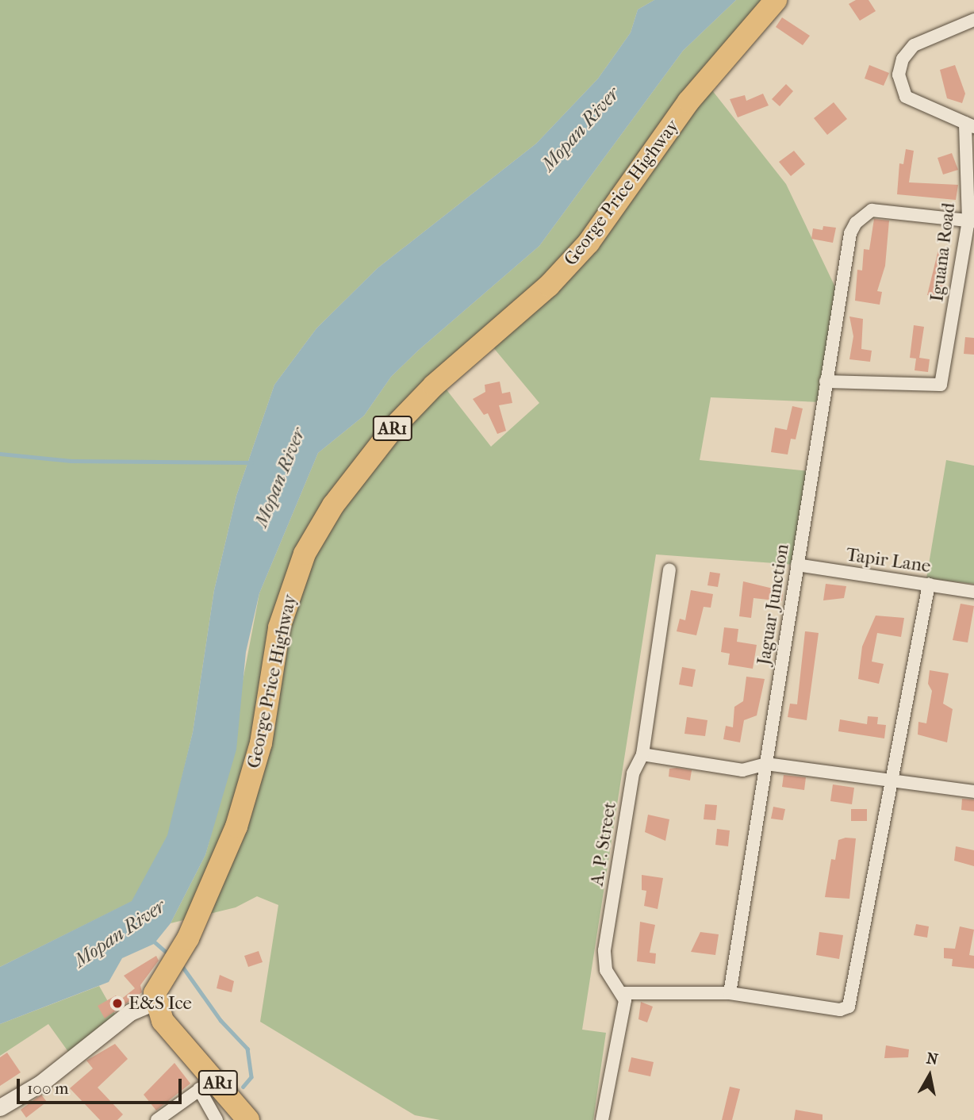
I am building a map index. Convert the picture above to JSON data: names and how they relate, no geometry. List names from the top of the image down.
{
  "streets": {
    "highway": ["George Price Highway", "AR1"],
    "street": [
      "Iguana Road",
      "Tapir Lane",
      "Jaguar Junction",
      "A. P. Street"
    ]
  },
  "crossings": [
    ["George Price Highway", "AR1"],
    ["Iguana Road", "Jaguar Junction"],
    ["Tapir Lane", "Jaguar Junction"]
  ],
  "water": ["Mopan River"],
  "places": ["E&S Ice"],
  "scale_bar": "100 m",
  "north": "top"
}
